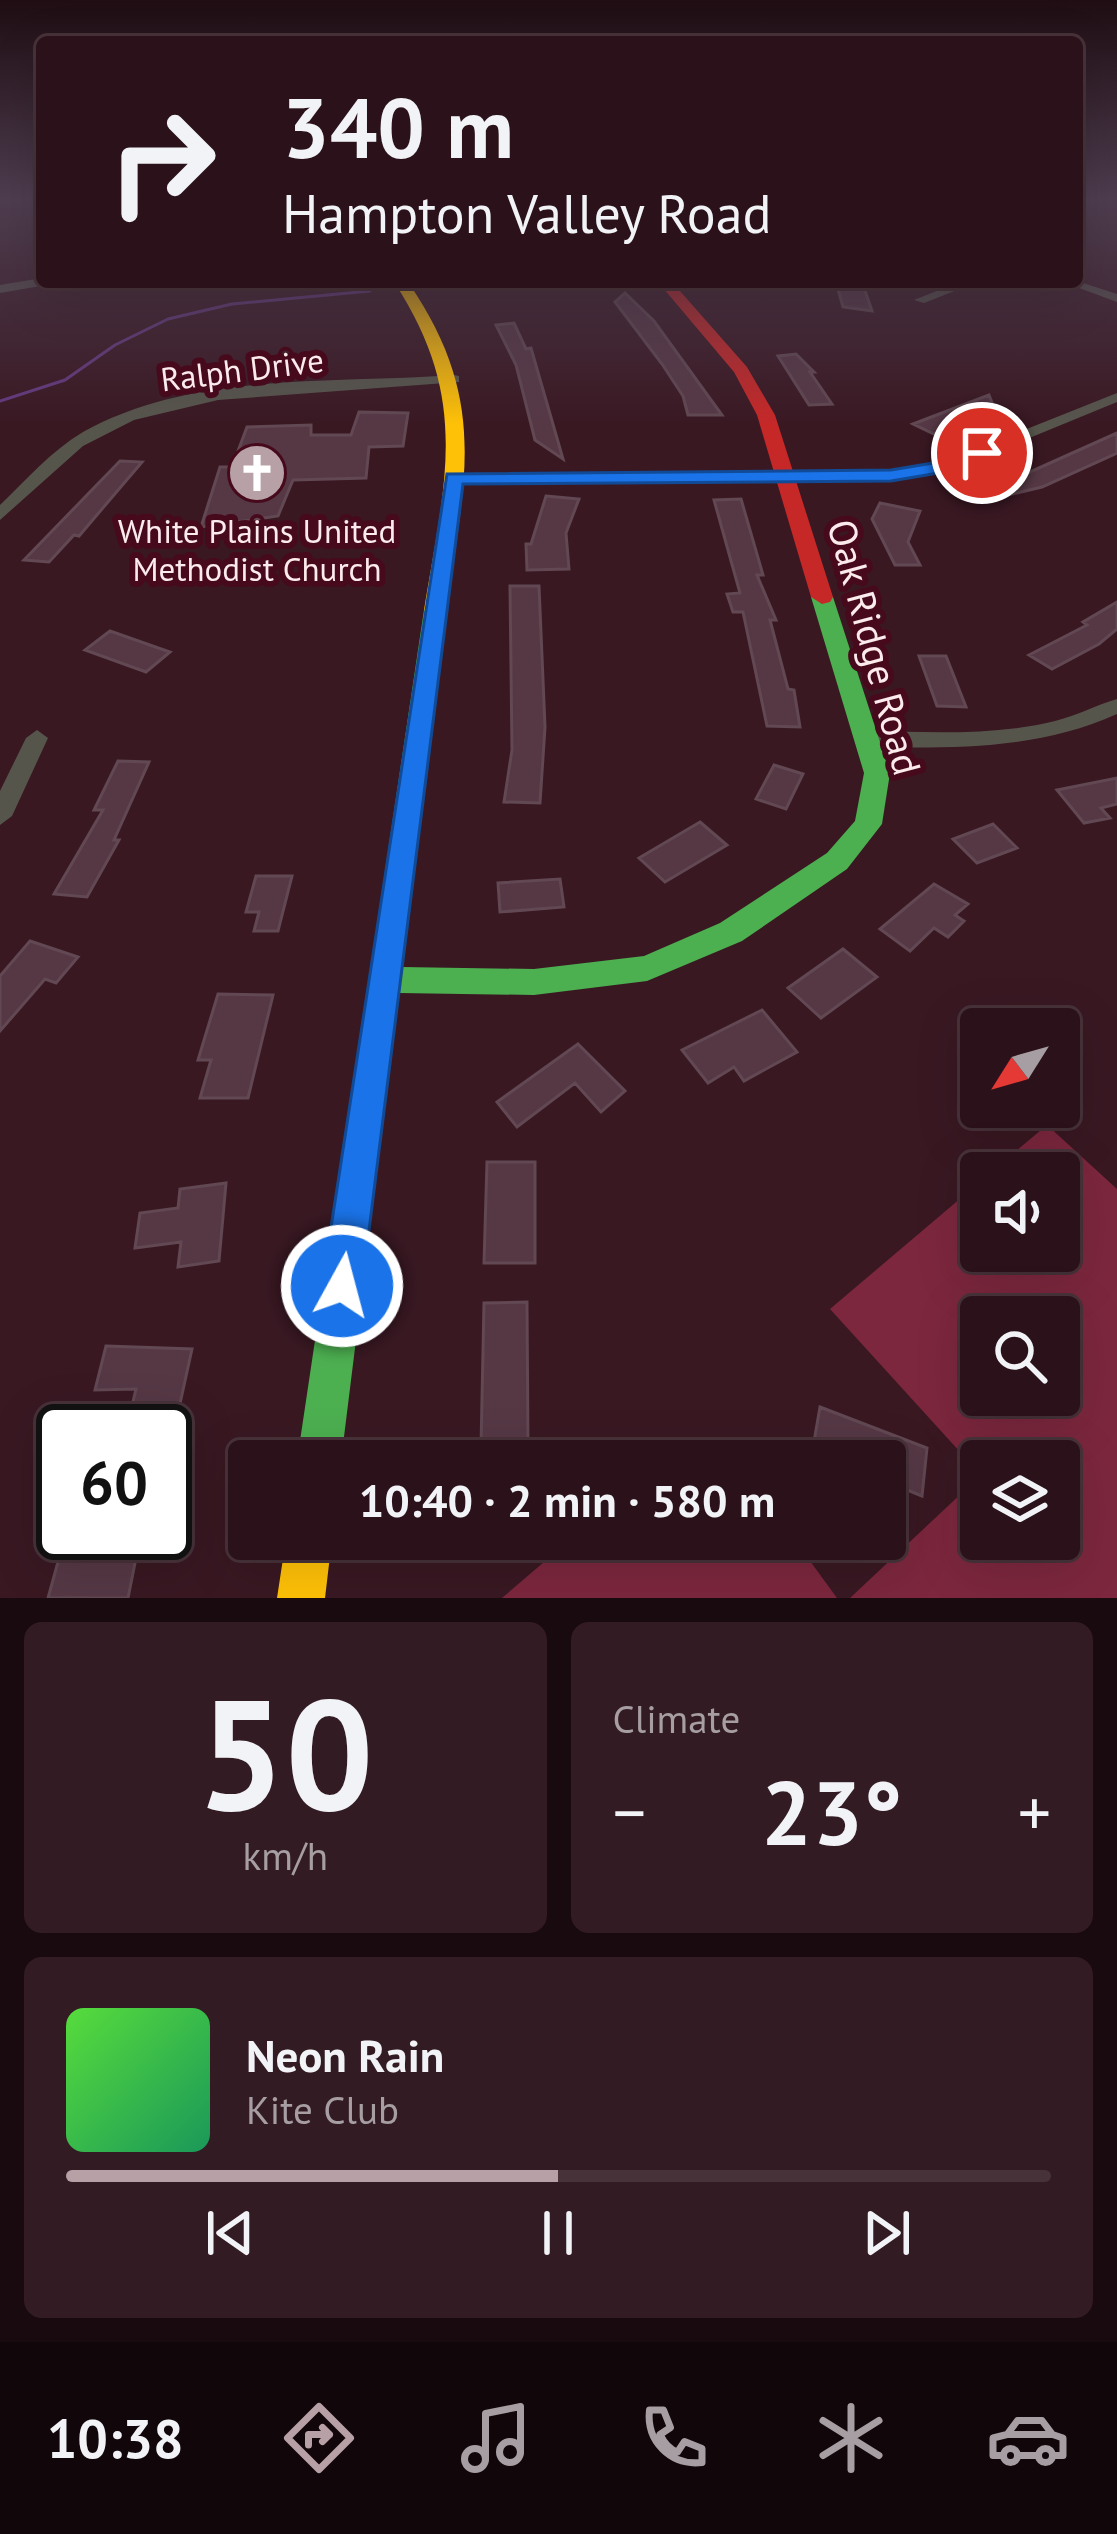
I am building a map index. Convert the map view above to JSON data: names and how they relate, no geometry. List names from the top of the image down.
{
  "streets": {
    "main road": ["Oak Ridge Road"],
    "street": ["Ralph Drive"]
  },
  "places": {
    "church": ["White Plains United Methodist Church"]
  },
  "north": "bottom left",
  "page": {
    "turn": ["340 m", "Hampton Valley Road"],
    "limit": "60",
    "trip": "10:40 · 2 min · 580 m",
    "tile": [
      ["50", "km/h"],
      "Climate"
    ],
    "heat": ["−", "23°", "+"],
    "song": ["Neon Rain", "Kite Club"],
    "tabs": "10:38"
  }
}
